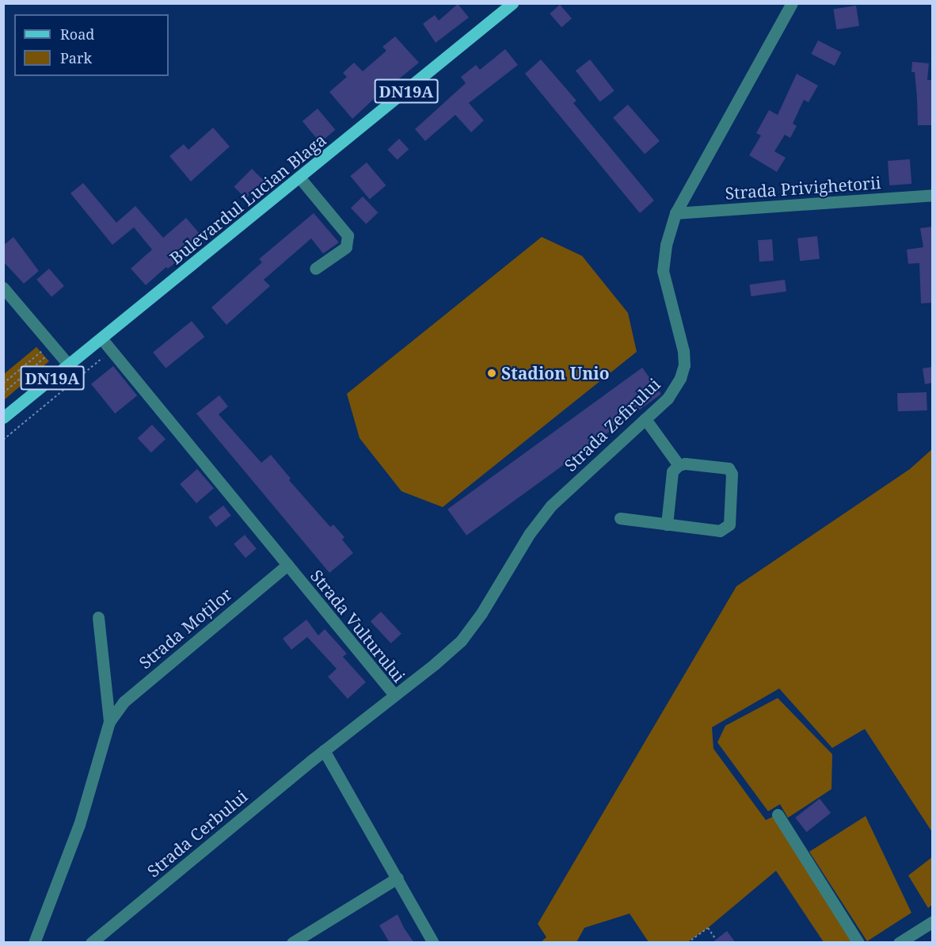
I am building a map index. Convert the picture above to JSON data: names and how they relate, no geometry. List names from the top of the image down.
{
  "streets": {
    "main road": ["DN19A", "Bulevardul Lucian Blaga"],
    "street": [
      "Strada Privighetorii",
      "Strada Zefirului",
      "Strada Vulturului",
      "Strada Moților",
      "Strada Cerbului"
    ]
  },
  "crossings": [
    ["Strada Privighetorii", "Strada Zefirului"],
    ["Bulevardul Lucian Blaga", "Strada Vulturului"],
    ["Strada Zefirului", "Strada Vulturului"],
    ["Strada Vulturului", "Strada Moților"],
    ["Strada Vulturului", "Strada Cerbului"]
  ],
  "places": ["Stadion Unio"],
  "legend": ["Road", "Park"]
}
